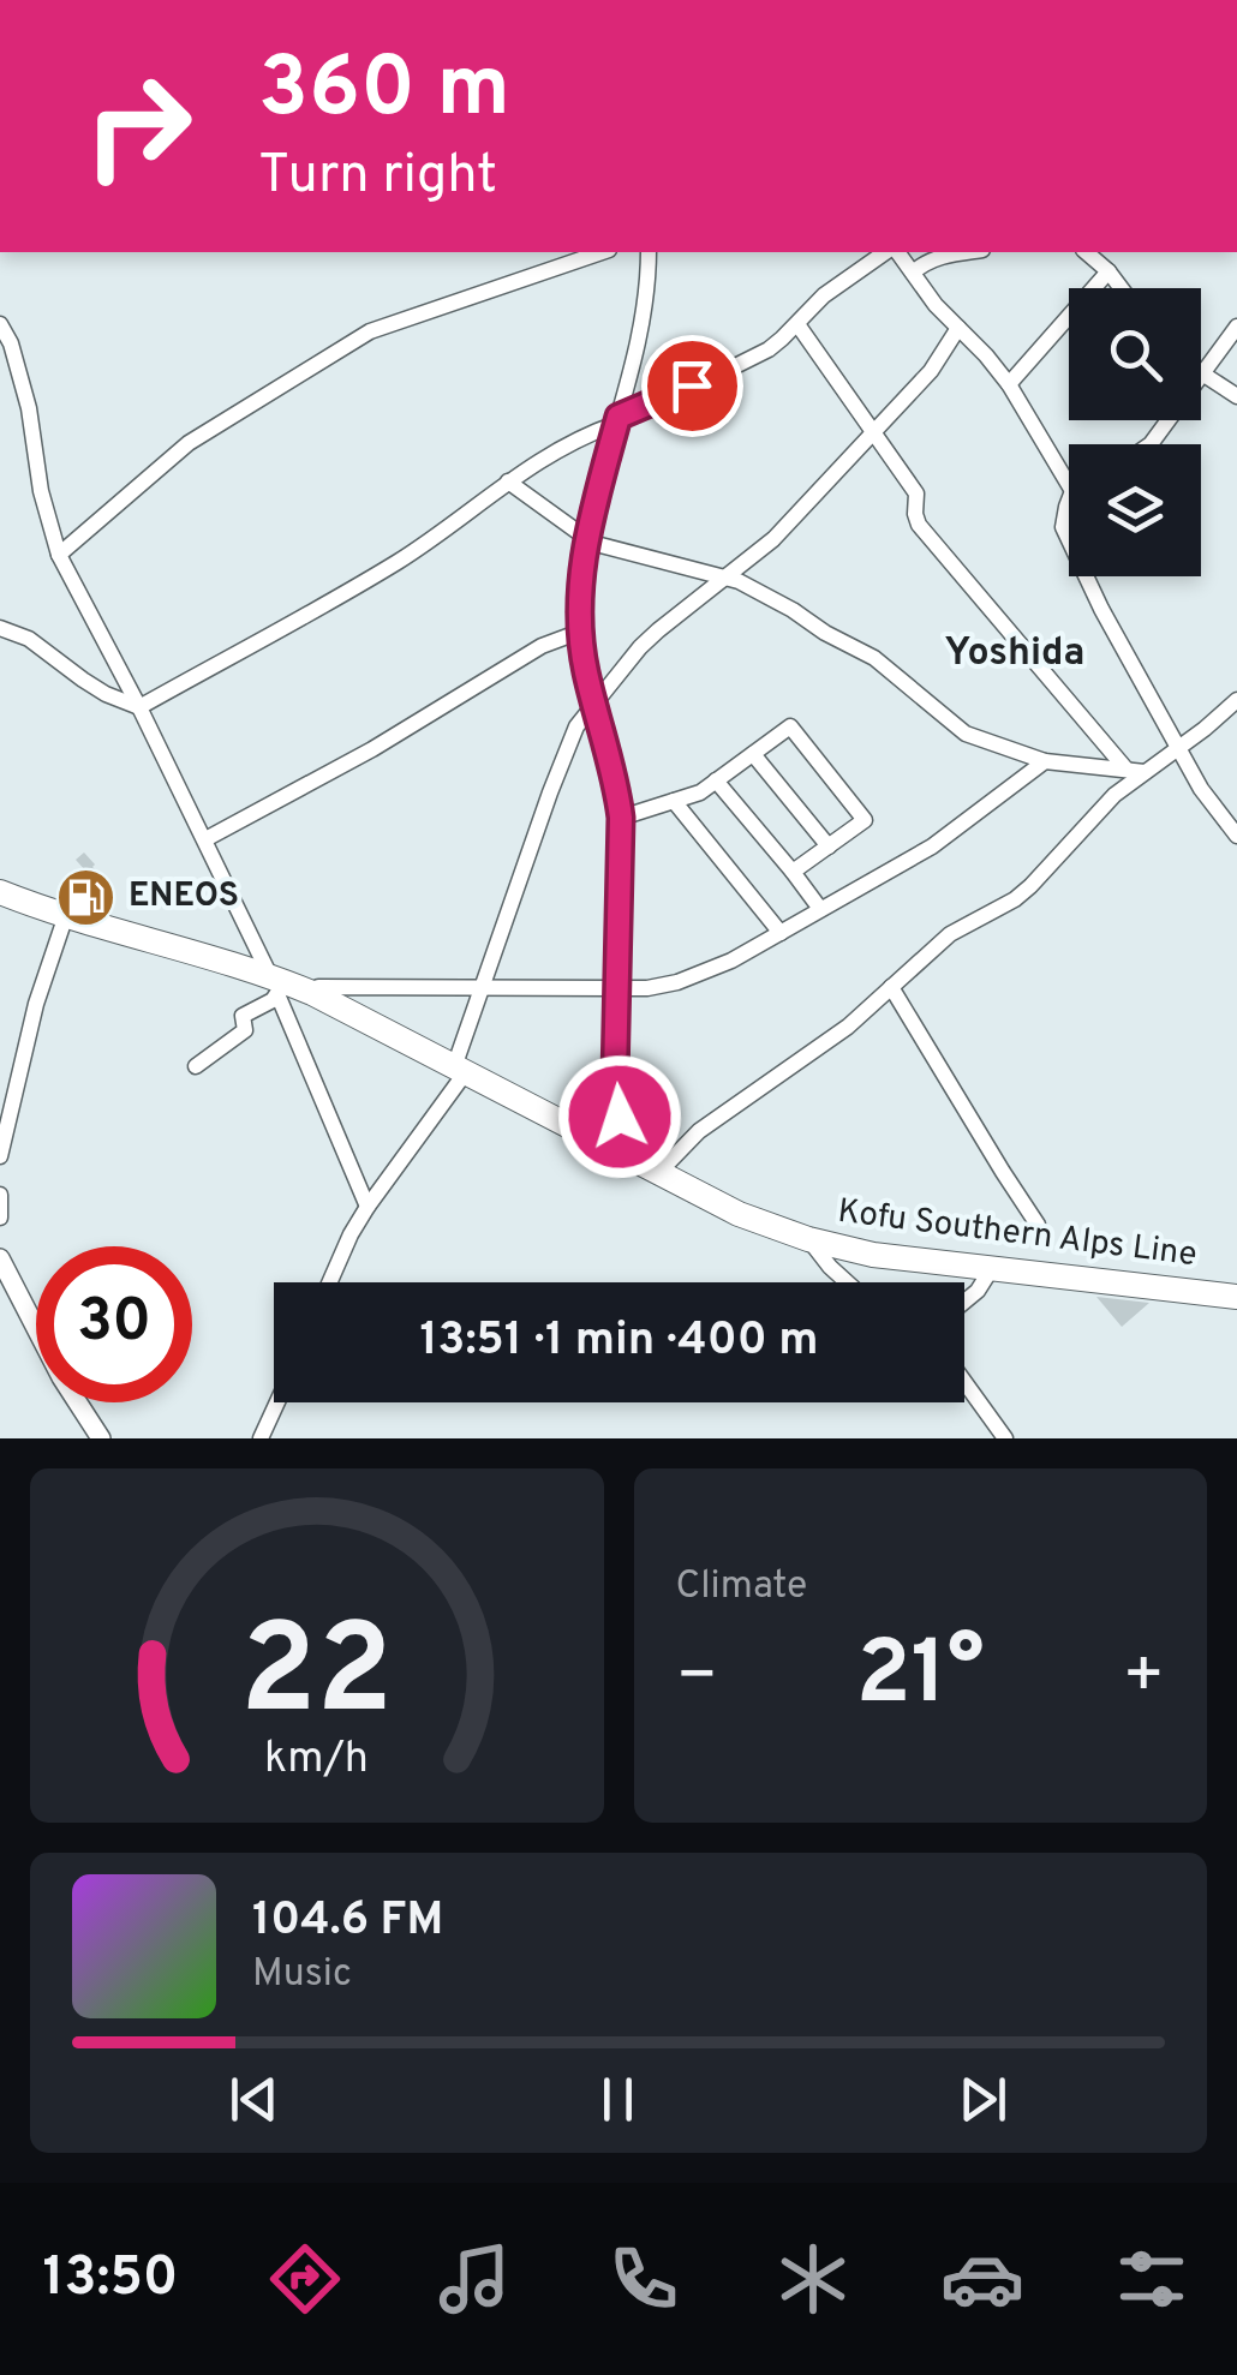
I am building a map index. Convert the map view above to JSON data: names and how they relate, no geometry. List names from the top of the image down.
{
  "streets": {
    "main road": ["Kofu Southern Alps Line"]
  },
  "districts": ["Yoshida"],
  "places": {
    "fuel station": ["ENEOS"]
  },
  "page": {
    "turn": ["360 m", "Turn right"],
    "limit": "30",
    "trip": "13:51 · 1 min · 400 m",
    "tile": "Climate",
    "heat": ["−", "21°", "+"],
    "song": ["104.6 FM", "Music"],
    "tabs": "13:50",
    "gauge": ["22", "km/h"]
  }
}
